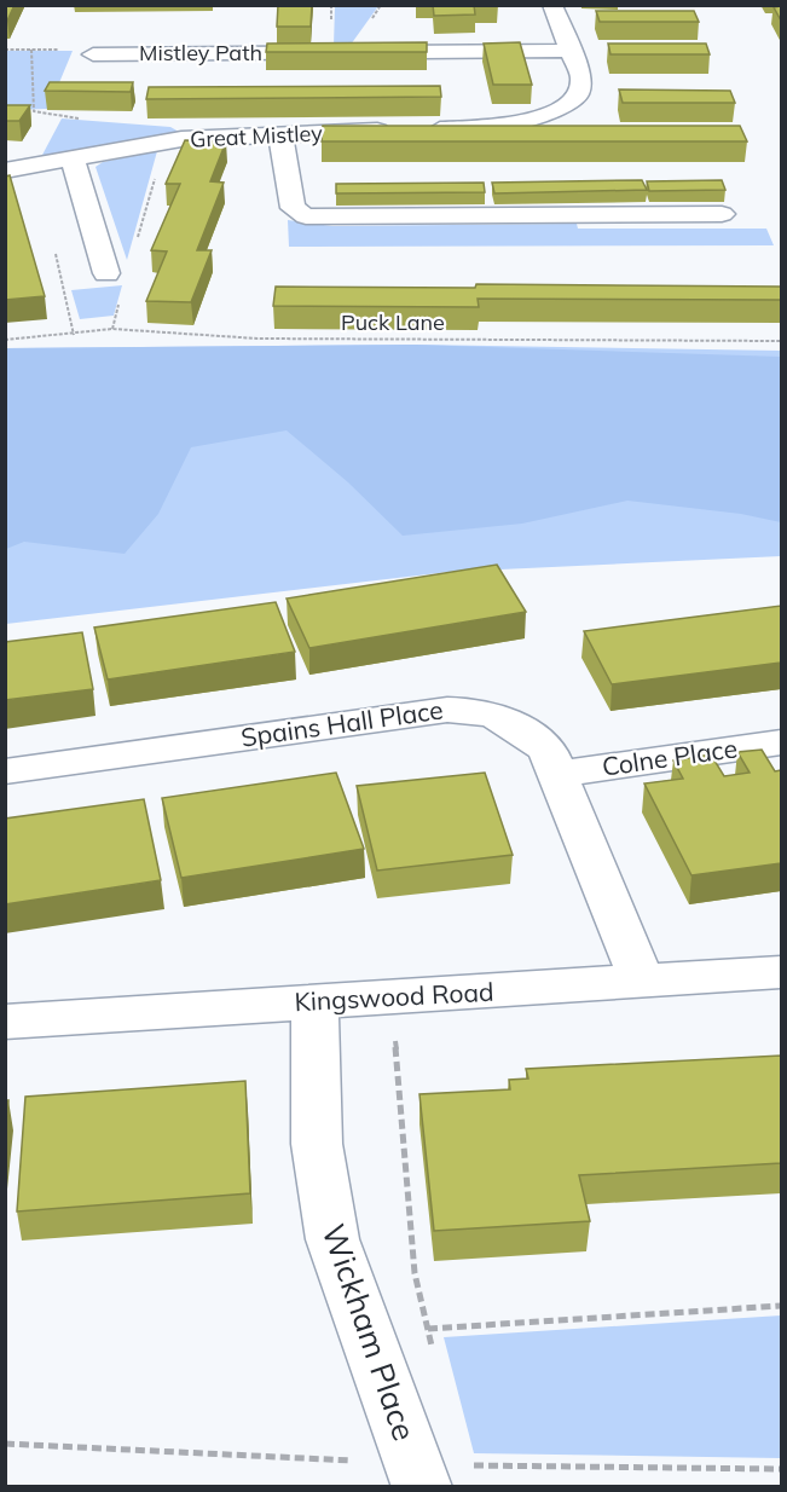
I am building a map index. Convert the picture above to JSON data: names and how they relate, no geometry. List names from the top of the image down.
{
  "streets": {
    "street": [
      "Mistley Path",
      "Great Mistley",
      "Spains Hall Place",
      "Colne Place",
      "Kingswood Road",
      "Wickham Place"
    ],
    "path": ["Puck Lane"]
  },
  "crossings": [
    ["Mistley Path", "Great Mistley"],
    ["Spains Hall Place", "Colne Place"],
    ["Spains Hall Place", "Kingswood Road"],
    ["Kingswood Road", "Wickham Place"]
  ]
}
